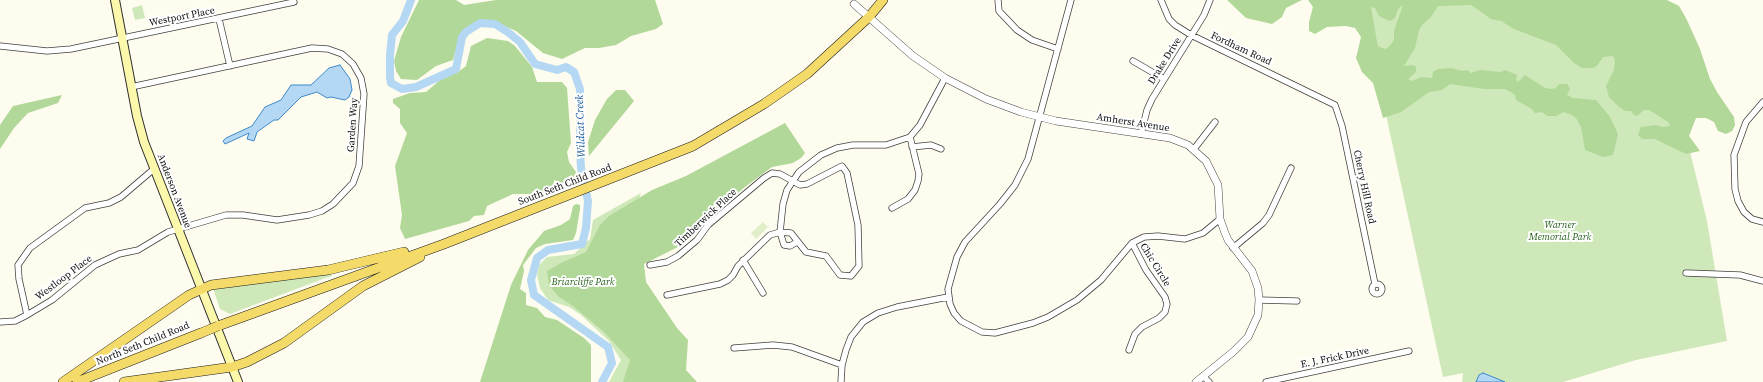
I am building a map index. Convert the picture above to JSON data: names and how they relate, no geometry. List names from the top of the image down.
{
  "streets": {
    "main road": ["South Seth Child Road", "Anderson Avenue", "North Seth Child Road"],
    "street": [
      "Westport Place",
      "Fordham Road",
      "Drake Drive",
      "Amherst Avenue",
      "Garden Way",
      "Cherry Hill Road",
      "Timberwick Place",
      "Chic Circle",
      "Westloop Place",
      "E. J. Frick Drive"
    ]
  },
  "crossings": [
    ["Westport Place", "Anderson Avenue"],
    ["Fordham Road", "Drake Drive"],
    ["Fordham Road", "Cherry Hill Road"],
    ["Drake Drive", "Amherst Avenue"],
    ["Amherst Avenue", "South Seth Child Road"],
    ["Garden Way", "Anderson Avenue"],
    ["Garden Way", "Westloop Place"],
    ["South Seth Child Road", "North Seth Child Road"],
    ["Anderson Avenue", "Westloop Place"]
  ],
  "water": ["Wildcat Creek"],
  "parks": ["Warner Memorial Park", "Briarcliffe Park"]
}
